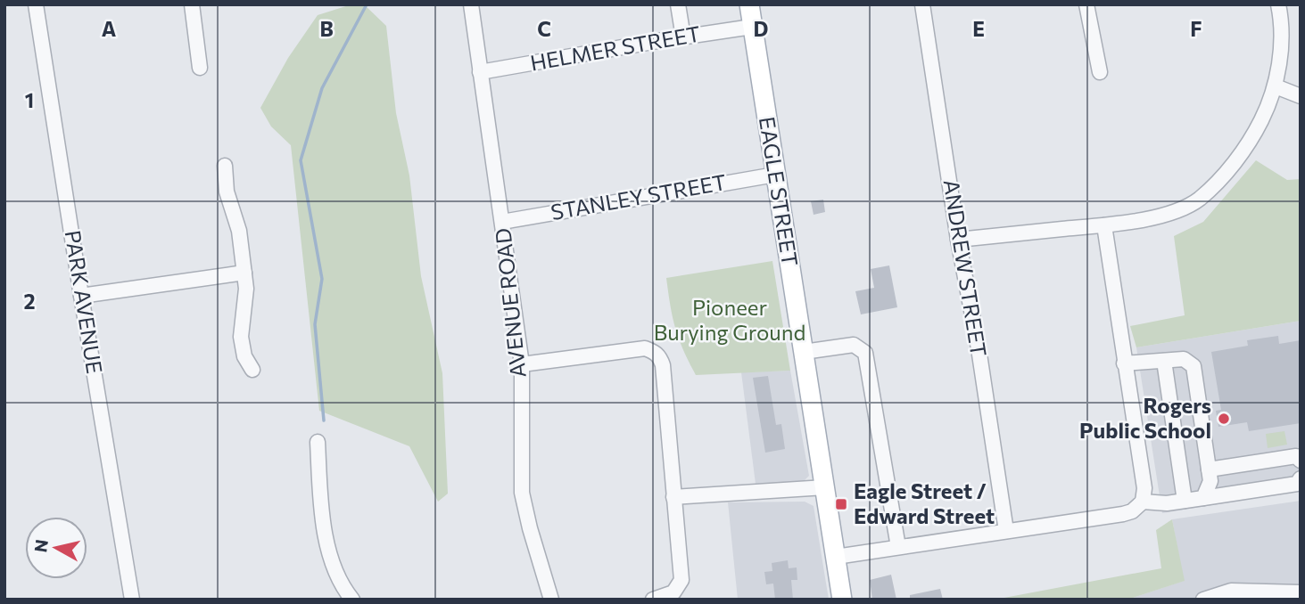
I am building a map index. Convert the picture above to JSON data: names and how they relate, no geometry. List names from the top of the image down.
{
  "streets": {
    "main road": ["EAGLE STREET"],
    "street": [
      "HELMER STREET",
      "STANLEY STREET",
      "ANDREW STREET",
      "PARK AVENUE",
      "AVENUE ROAD"
    ]
  },
  "crossings": [
    ["HELMER STREET", "EAGLE STREET"],
    ["HELMER STREET", "AVENUE ROAD"],
    ["EAGLE STREET", "STANLEY STREET"],
    ["STANLEY STREET", "AVENUE ROAD"]
  ],
  "parks": ["Pioneer Burying Ground"],
  "places": {
    "other": ["Rogers Public School"],
    "transit": ["Eagle Street / Edward Street"]
  },
  "north": "left",
  "grid": {
    "columns": [
      "A",
      "B",
      "C",
      "D",
      "E",
      "F"
    ],
    "rows": ["1", "2"]
  }
}
